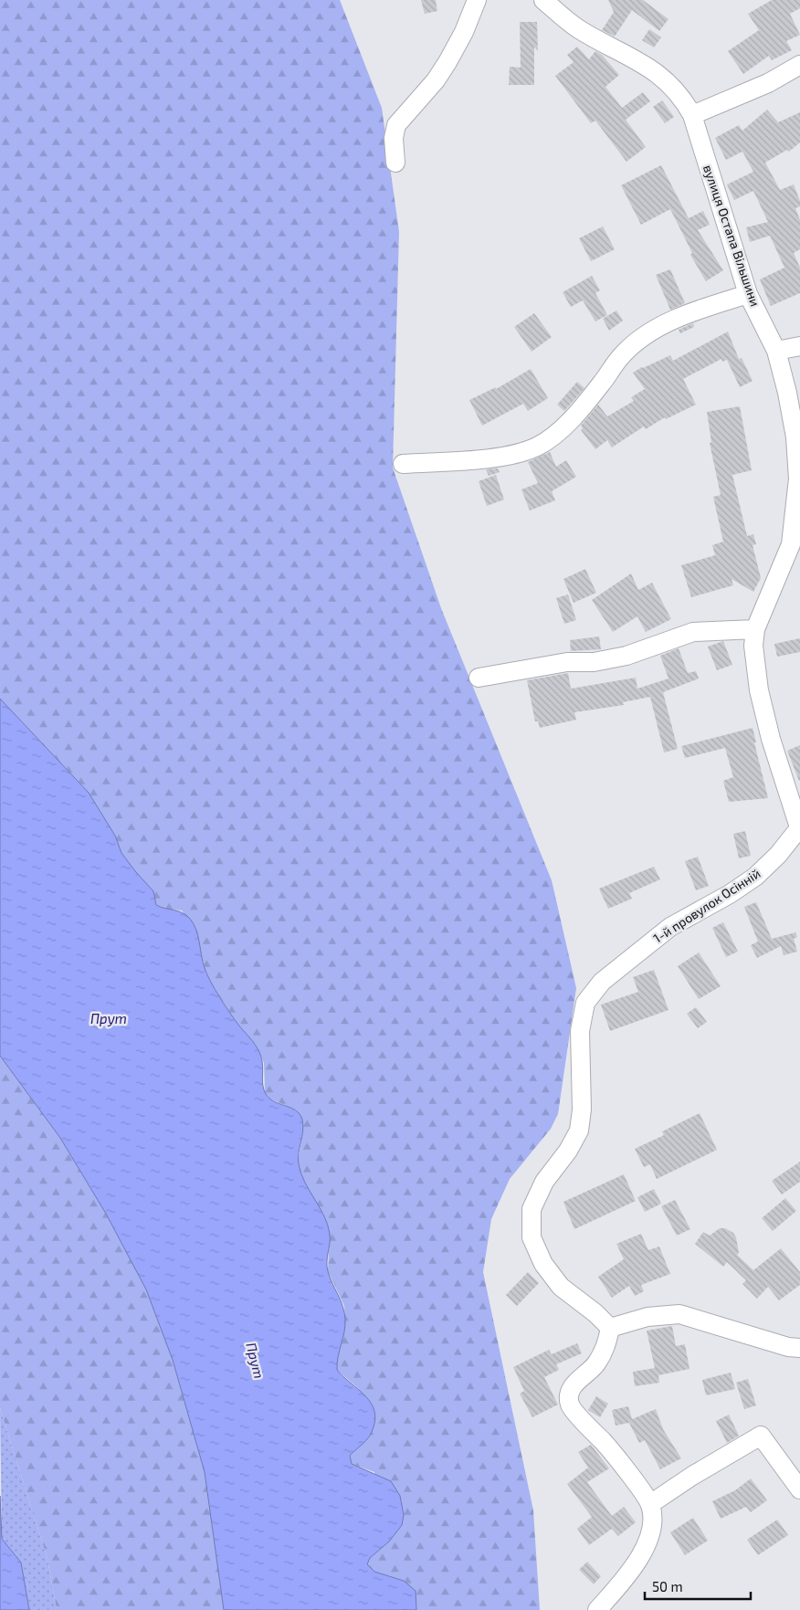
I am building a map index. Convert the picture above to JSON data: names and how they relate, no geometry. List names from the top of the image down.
{
  "streets": {
    "street": ["вулиця Остапа Вільшини", "1-й провулок Осінній"]
  },
  "crossings": [
    ["вулиця Остапа Вільшини", "1-й провулок Осінній"]
  ],
  "water": ["Прут"],
  "scale_bar": "50 m"
}
